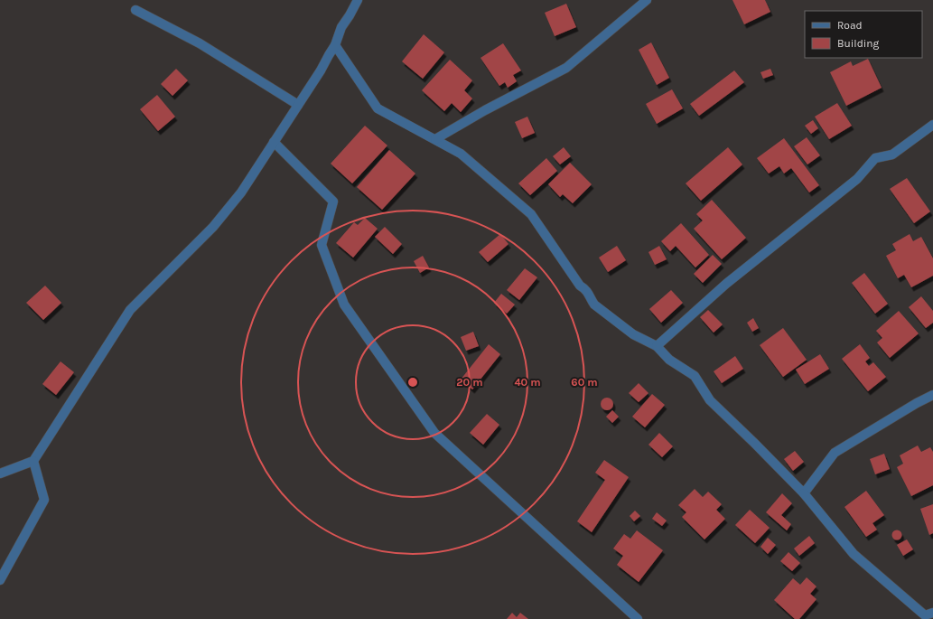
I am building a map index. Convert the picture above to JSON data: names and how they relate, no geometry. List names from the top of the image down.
{
  "legend": ["Road", "Building"],
  "rings": ["20 m", "40 m", "60 m"]
}
